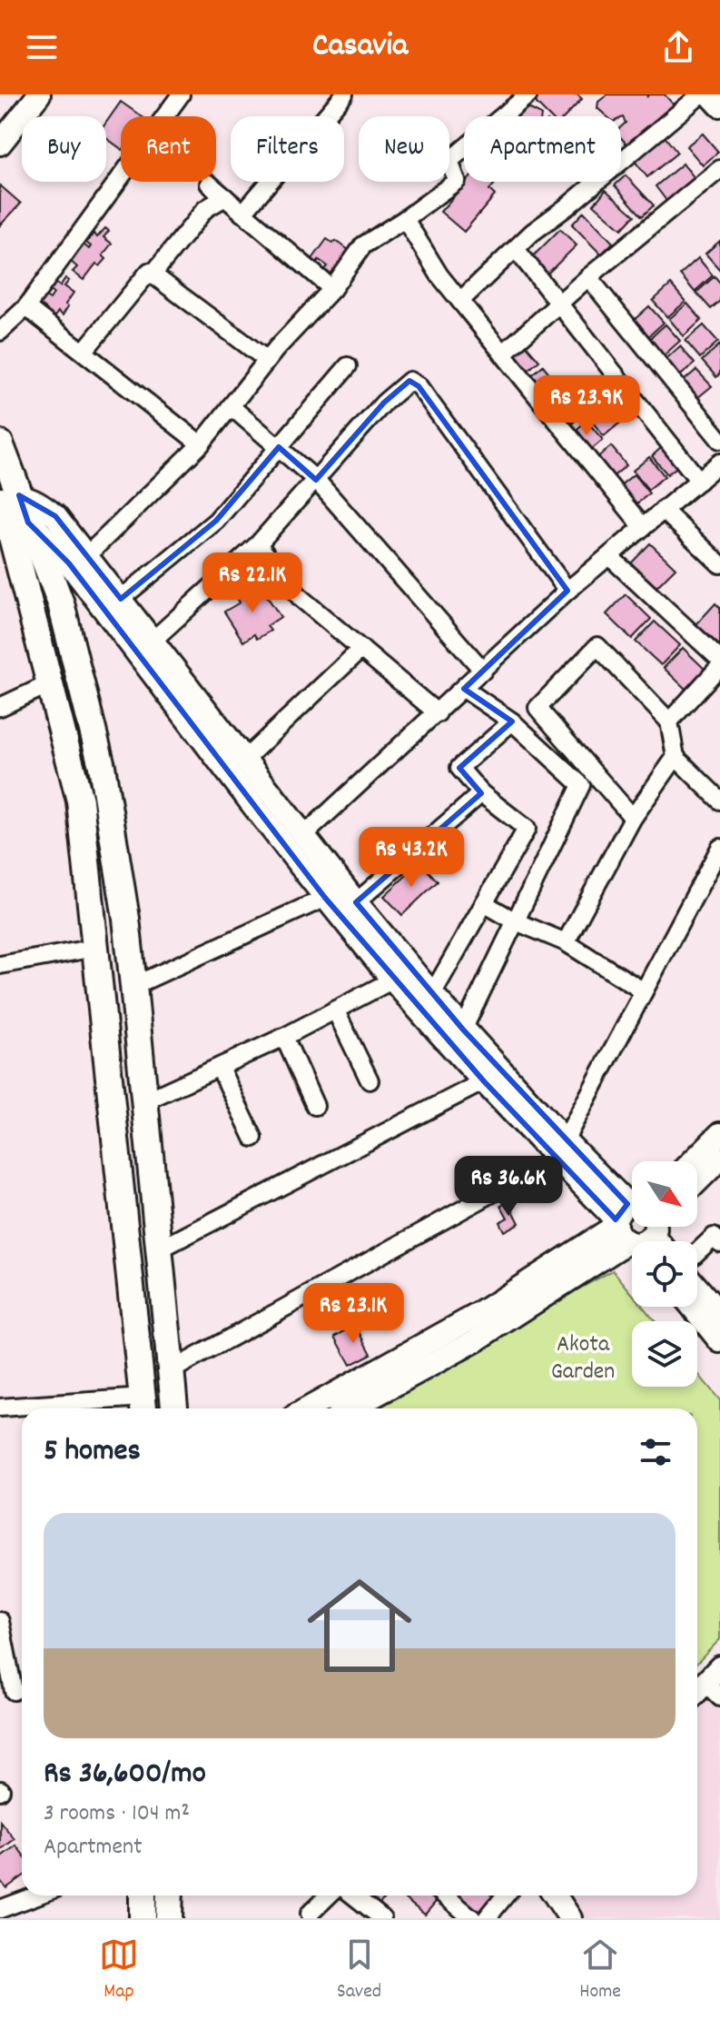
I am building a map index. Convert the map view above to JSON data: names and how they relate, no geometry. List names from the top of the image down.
{
  "parks": ["Akota Garden"],
  "north": "bottom right",
  "page": {
    "header": "Casavia",
    "chip": [
      "Buy",
      "Rent",
      "Filters",
      "New",
      "Apartment"
    ],
    "price": [
      "Rs 23.9K",
      "Rs 22.1K",
      "Rs 43.2K",
      "Rs 36.6K",
      "Rs 23.1K"
    ],
    "heading": "5 homes",
    "list": [
      {
        "name": "Rs 36,600/mo",
        "note": "3 rooms · 104 m² · Apartment"
      }
    ],
    "tabs": ["Map", "Saved", "Home"]
  }
}
